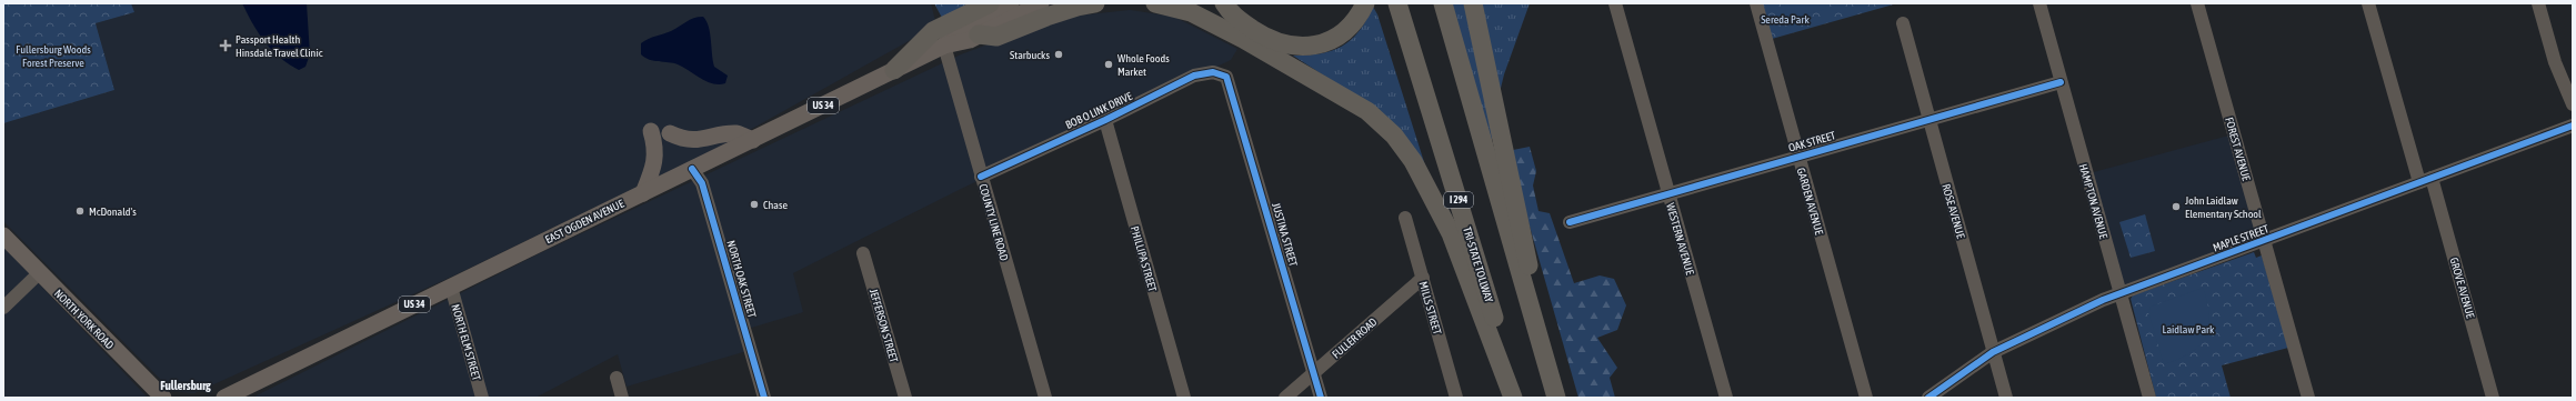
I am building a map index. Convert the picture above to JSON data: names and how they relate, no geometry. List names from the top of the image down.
{
  "streets": {
    "highway": ["I 294", "TRI-STATE TOLLWAY"],
    "main road": ["US 34", "EAST OGDEN AVENUE", "NORTH YORK ROAD"],
    "street": [
      "BOB O LINK DRIVE",
      "OAK STREET",
      "FOREST AVENUE",
      "GARDEN AVENUE",
      "HAMPTON AVENUE",
      "ROSE AVENUE",
      "COUNTY LINE ROAD",
      "JUSTINA STREET",
      "MAPLE STREET",
      "WESTERN AVENUE",
      "PHILLIPA STREET",
      "NORTH OAK STREET",
      "GROVE AVENUE",
      "MILLS STREET",
      "JEFFERSON STREET",
      "FULLER ROAD",
      "NORTH ELM STREET"
    ]
  },
  "crossings": [
    ["BOB O LINK DRIVE", "COUNTY LINE ROAD"],
    ["BOB O LINK DRIVE", "JUSTINA STREET"],
    ["BOB O LINK DRIVE", "PHILLIPA STREET"],
    ["OAK STREET", "GARDEN AVENUE"],
    ["OAK STREET", "HAMPTON AVENUE"],
    ["OAK STREET", "ROSE AVENUE"],
    ["OAK STREET", "WESTERN AVENUE"],
    ["FOREST AVENUE", "MAPLE STREET"],
    ["HAMPTON AVENUE", "MAPLE STREET"],
    ["ROSE AVENUE", "MAPLE STREET"],
    ["EAST OGDEN AVENUE", "COUNTY LINE ROAD"],
    ["EAST OGDEN AVENUE", "NORTH OAK STREET"],
    ["EAST OGDEN AVENUE", "NORTH ELM STREET"],
    ["JUSTINA STREET", "FULLER ROAD"],
    ["MAPLE STREET", "GROVE AVENUE"],
    ["MILLS STREET", "FULLER ROAD"]
  ],
  "districts": ["Fullersburg"],
  "parks": ["Sereda Park", "Fullersburg Woods Forest Preserve", "Laidlaw Park"],
  "places": {
    "health": ["Passport Health Hinsdale Travel Clinic"],
    "other": [
      "Starbucks",
      "Whole Foods Market",
      "Chase",
      "John Laidlaw Elementary School",
      "McDonald's"
    ]
  }
}
